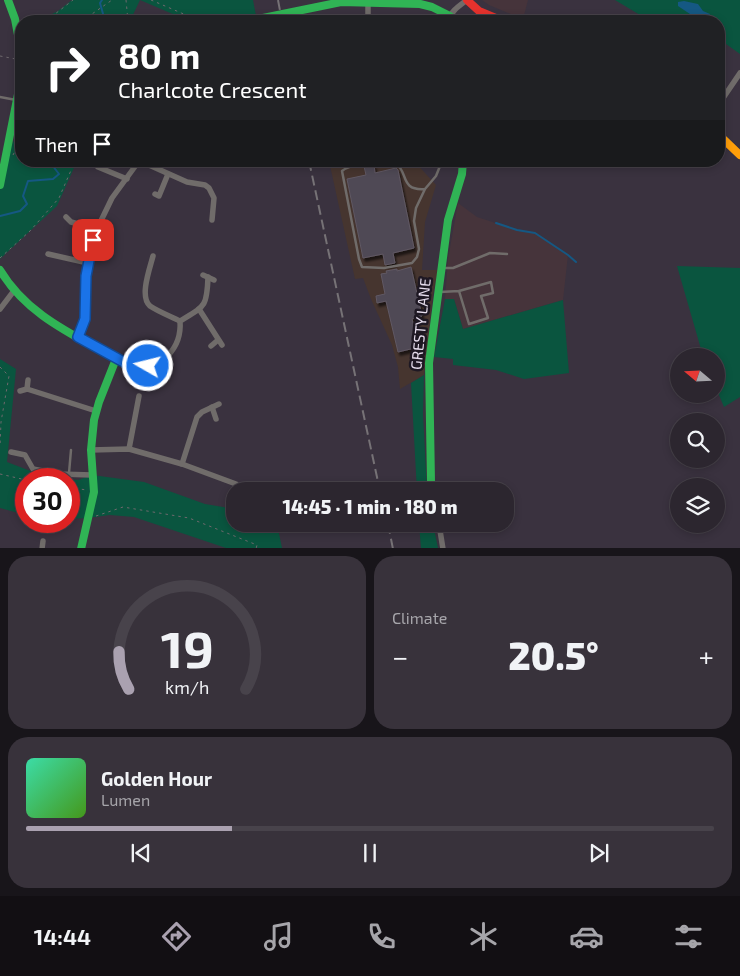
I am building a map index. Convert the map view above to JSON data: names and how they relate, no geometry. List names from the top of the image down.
{
  "streets": {
    "street": ["GRESTY LANE"]
  },
  "north": "left",
  "page": {
    "turn": ["80 m", "Charlcote Crescent"],
    "then": "Then",
    "limit": "30",
    "trip": "14:45 · 1 min · 180 m",
    "tile": "Climate",
    "heat": ["−", "20.5°", "+"],
    "song": ["Golden Hour", "Lumen"],
    "tabs": "14:44",
    "gauge": ["19", "km/h"]
  }
}
